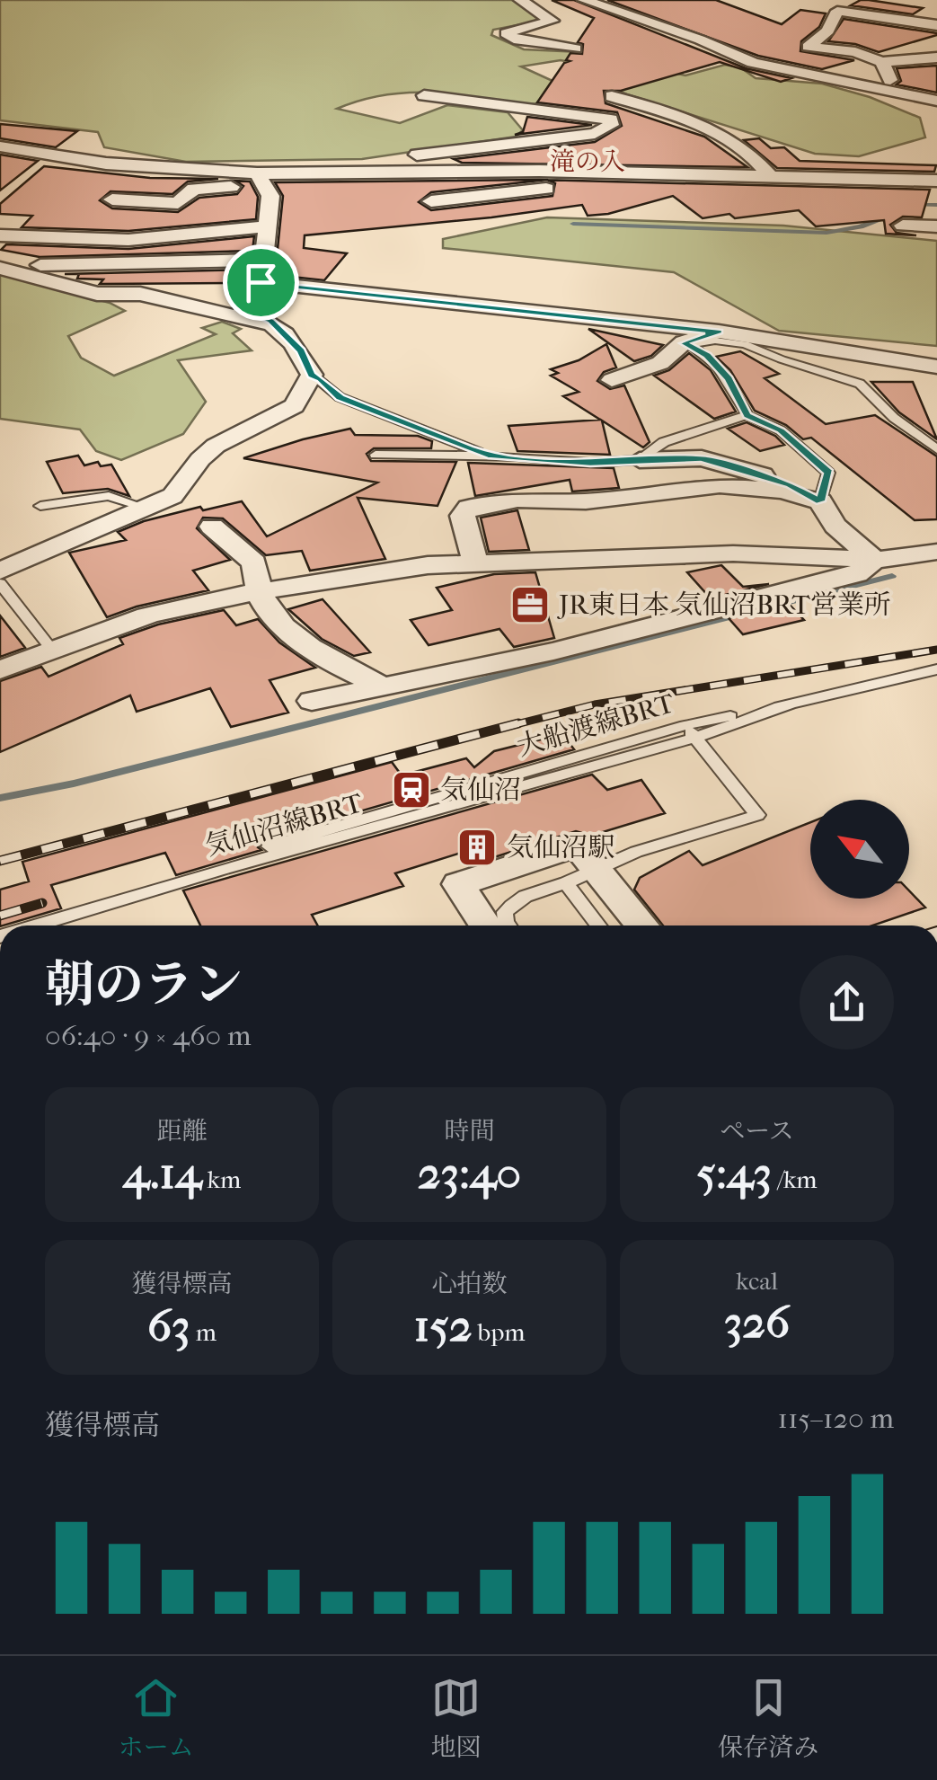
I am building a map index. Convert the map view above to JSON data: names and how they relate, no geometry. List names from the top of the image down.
{
  "streets": {
    "lane": ["気仙沼線BRT"]
  },
  "districts": ["滝の入"],
  "places": {
    "office": ["JR東日本 気仙沼BRT営業所"],
    "station": ["気仙沼"],
    "building": ["気仙沼駅"]
  },
  "north": "top left",
  "page": {
    "heading": ["朝のラン", "06:40 · 9 × 460 m"],
    "stats": [
      ["距離", "4.14 km"],
      ["時間", "23:40"],
      ["ペース", "5:43 /km"],
      ["獲得標高", "63 m"],
      ["心拍数", "152 bpm"],
      ["kcal", "326"]
    ],
    "chart": ["獲得標高", "115–120 m"],
    "tabs": ["ホーム", "地図", "保存済み"]
  }
}
